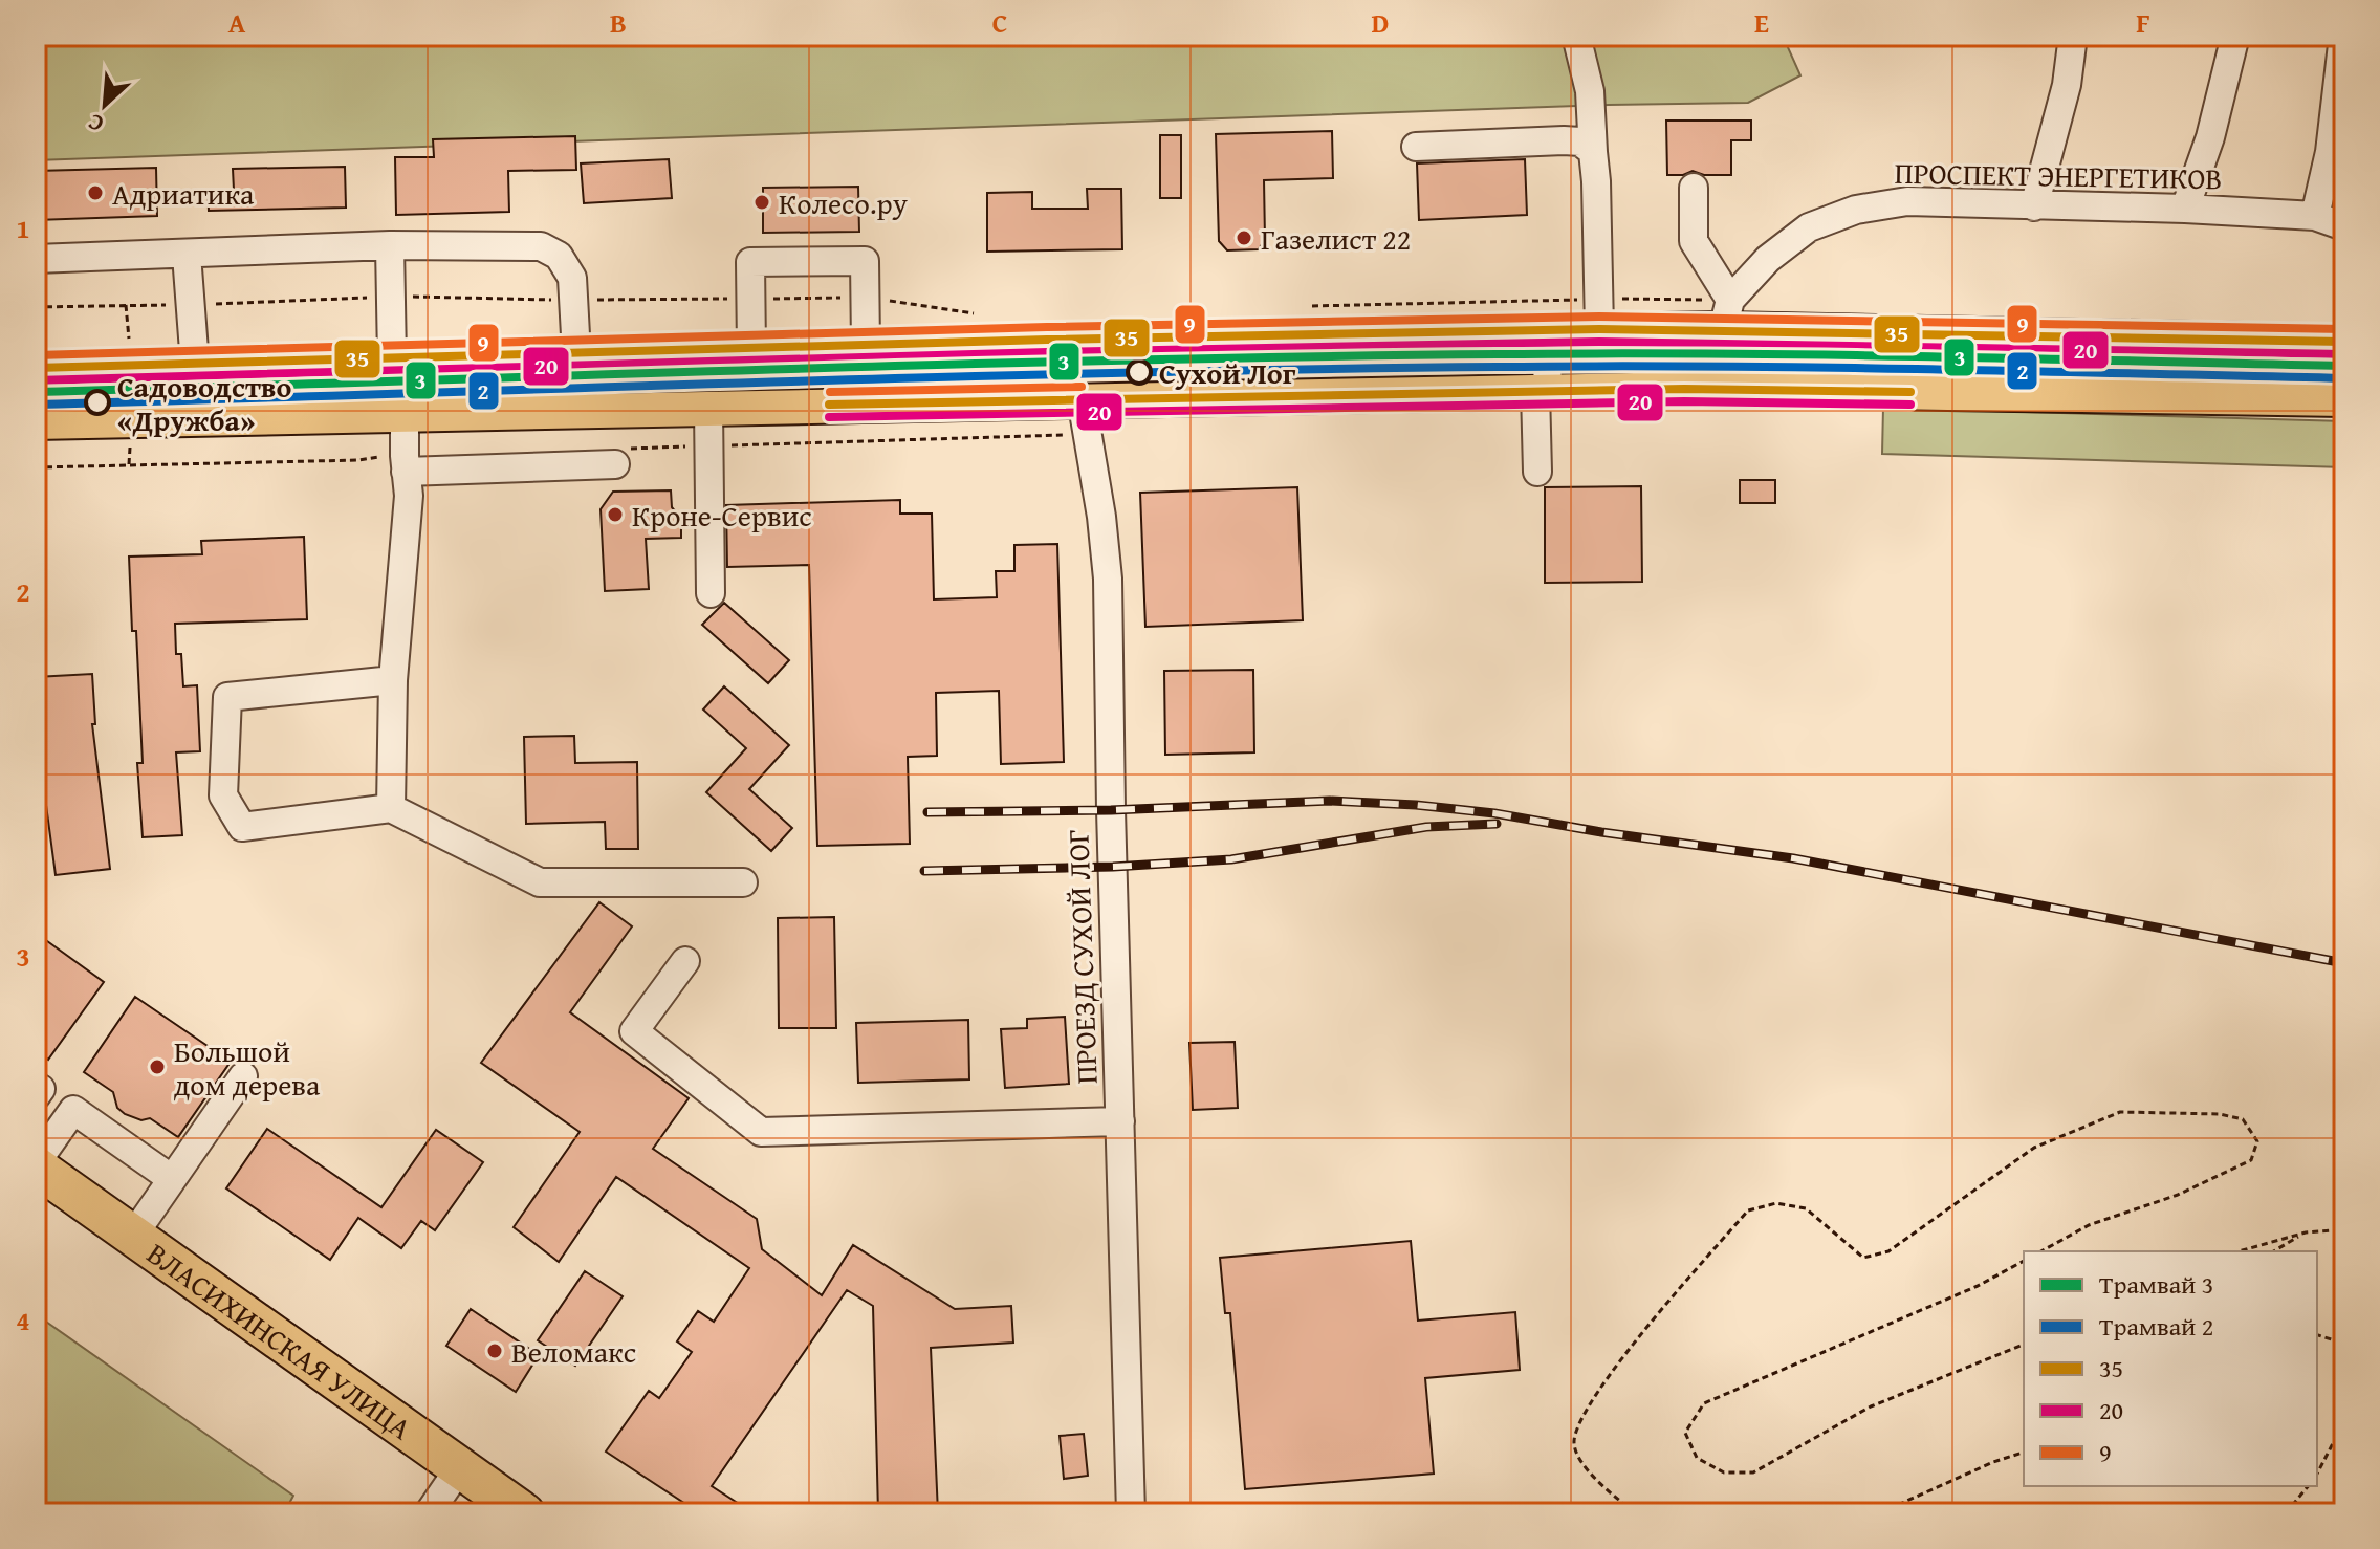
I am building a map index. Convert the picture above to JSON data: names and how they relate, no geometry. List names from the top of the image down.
{
  "streets": {
    "highway": ["ВЛАСИХИНСКАЯ УЛИЦА"],
    "street": ["ПРОСПЕКТ ЭНЕРГЕТИКОВ", "ПРОЕЗД СУХОЙ ЛОГ"]
  },
  "places": [
    "Адриатика",
    "Колесо.ру",
    "Газелист 22",
    "Сухой Лог",
    "Садоводство «Дружба»",
    "Кроне-Сервис",
    "Большой дом дерева",
    "Веломакс"
  ],
  "lines": [
    "transit line 9",
    "transit line 35",
    "transit line 20",
    "tram line 3",
    "tram line 2"
  ],
  "legend": [
    "Трамвай 3",
    "Трамвай 2",
    "35",
    "20",
    "9"
  ],
  "north": "bottom left",
  "grid": {
    "columns": [
      "A",
      "B",
      "C",
      "D",
      "E",
      "F"
    ],
    "rows": [
      "1",
      "2",
      "3",
      "4"
    ]
  }
}
